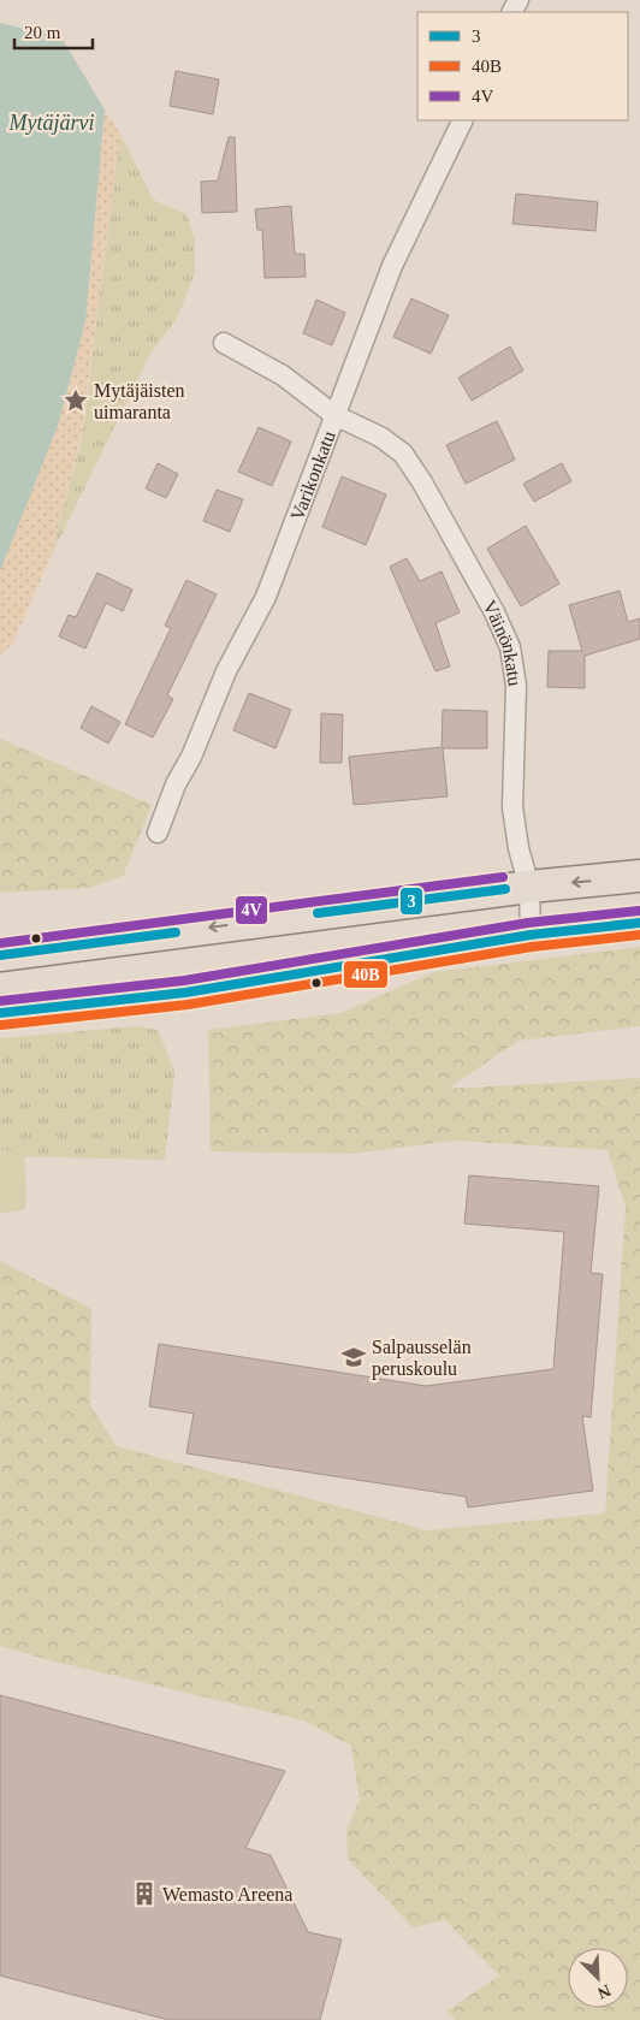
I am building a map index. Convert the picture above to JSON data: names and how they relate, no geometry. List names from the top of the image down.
{
  "streets": {
    "street": ["Varikonkatu", "Väinönkatu"]
  },
  "crossings": [
    ["Varikonkatu", "Väinönkatu"]
  ],
  "water": ["Mytäjärvi"],
  "places": {
    "place": ["Mytäjäisten uimaranta"],
    "school or university": ["Salpausselän peruskoulu"],
    "building": ["Wemasto Areena"]
  },
  "lines": ["transit line 4V", "transit line 3", "transit line 40B"],
  "legend": ["3", "40B", "4V"],
  "scale_bar": "20 m",
  "north": "bottom right"
}
